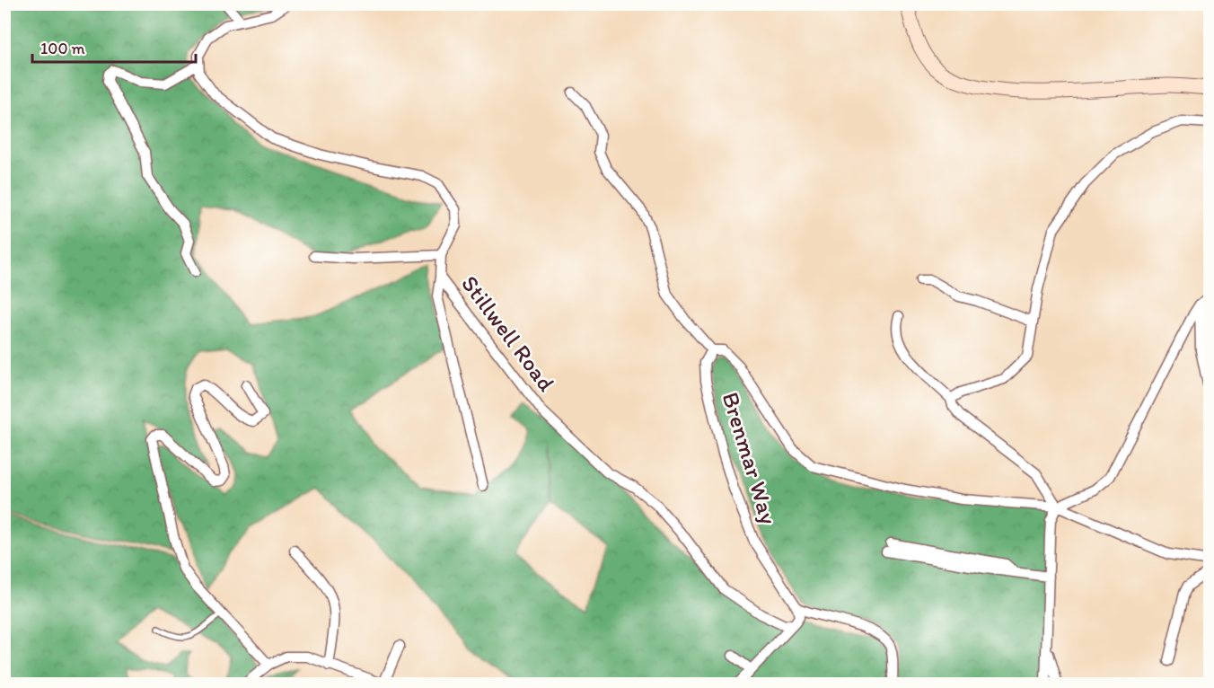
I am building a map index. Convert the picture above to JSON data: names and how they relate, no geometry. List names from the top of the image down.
{
  "streets": {
    "street": ["Stillwell Road", "Brenmar Way"]
  },
  "scale_bar": "100 m"
}
